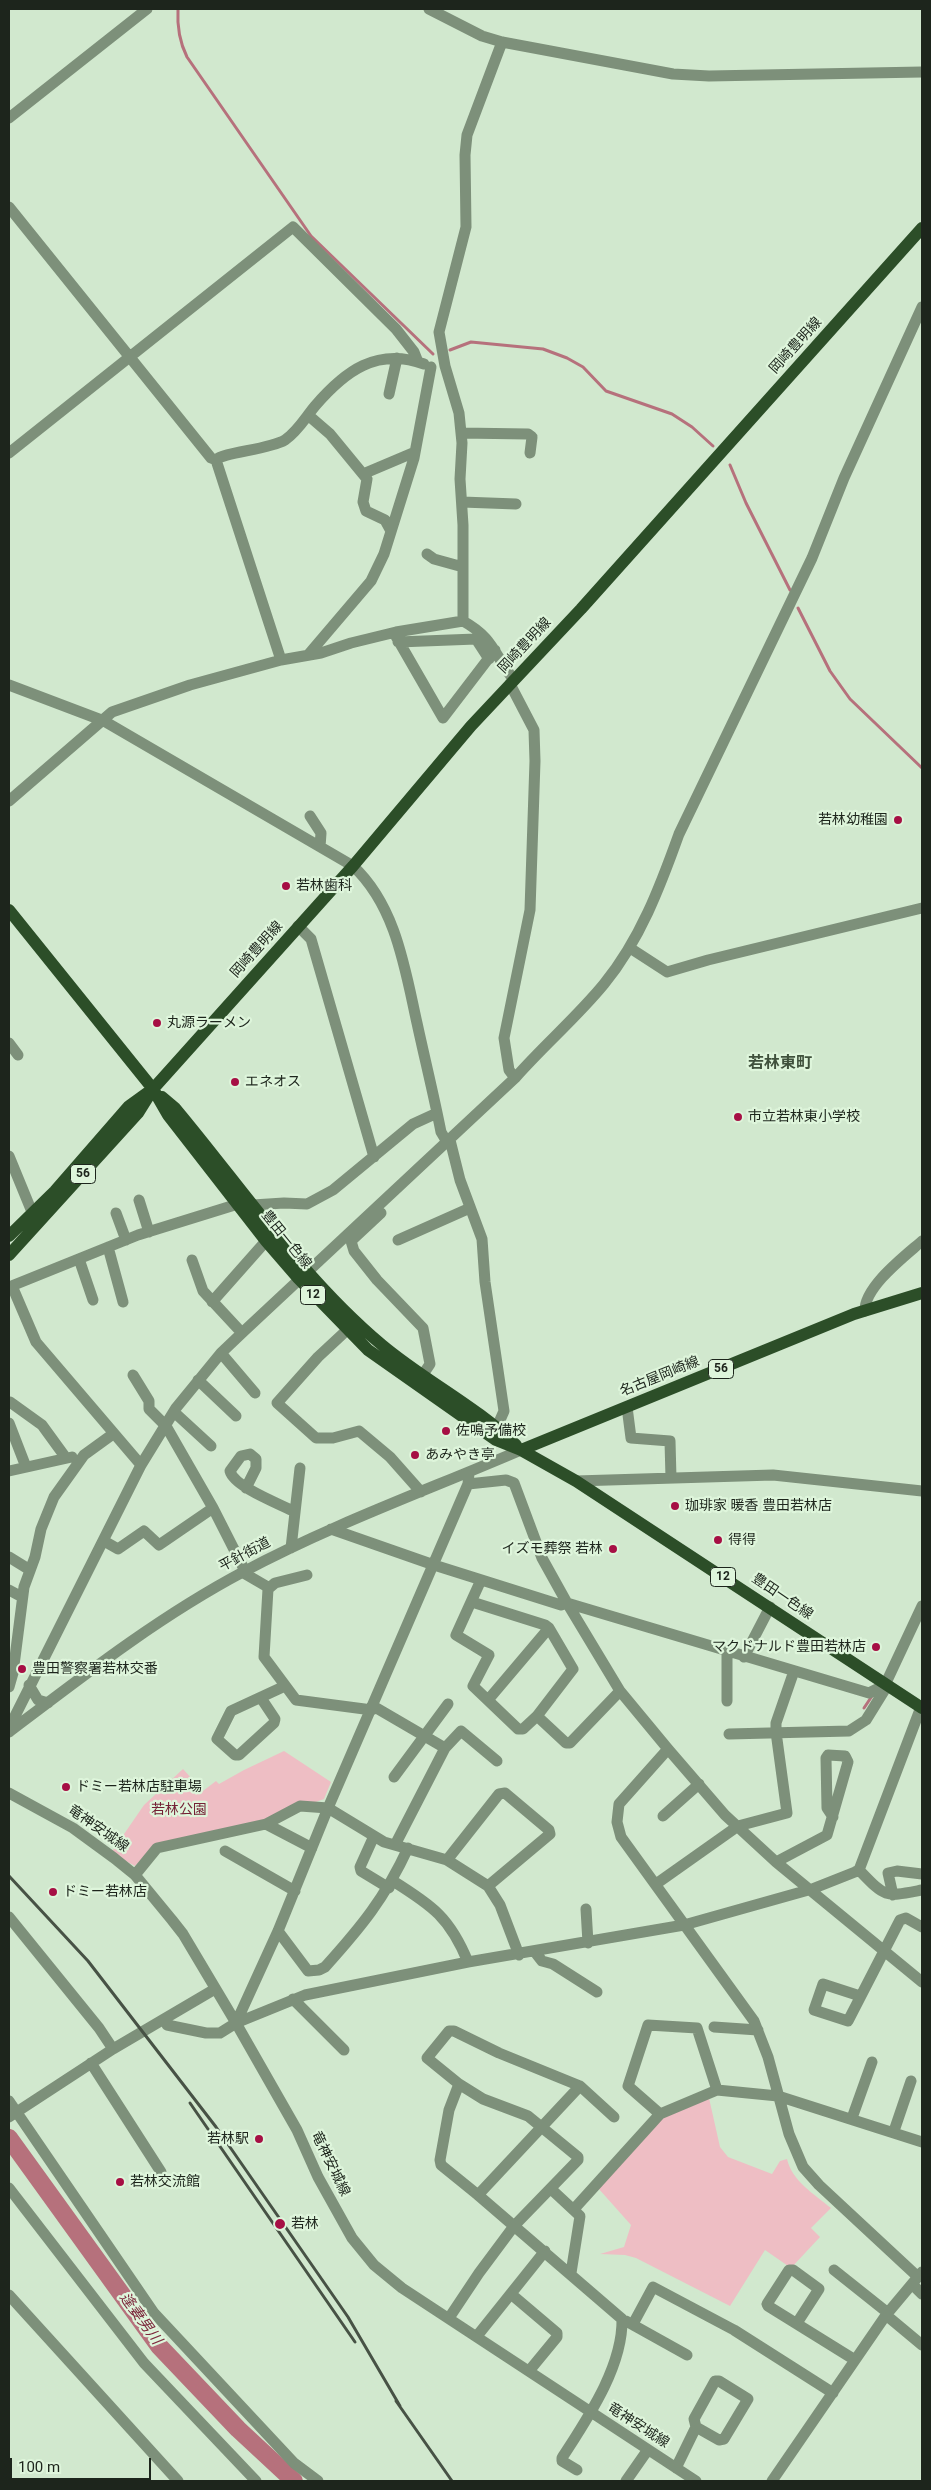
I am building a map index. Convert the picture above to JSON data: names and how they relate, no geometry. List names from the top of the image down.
{
  "streets": {
    "main road": [
      "岡崎豊明線",
      "56",
      "豊田一色線",
      "12",
      "名古屋岡崎線"
    ],
    "street": ["平針街道", "竜神安城線"]
  },
  "crossings": [
    ["岡崎豊明線", "56"],
    ["岡崎豊明線", "豊田一色線"],
    ["56", "豊田一色線"],
    ["豊田一色線", "名古屋岡崎線"],
    ["豊田一色線", "平針街道"],
    ["名古屋岡崎線", "平針街道"]
  ],
  "districts": ["若林東町"],
  "water": ["逢妻男川"],
  "parks": ["若林公園"],
  "places": [
    "若林幼稚園",
    "若林歯科",
    "丸源ラーメン",
    "エネオス",
    "市立若林東小学校",
    "佐鳴予備校",
    "あみやき亭",
    "珈琲家 暖香 豊田若林店",
    "得得",
    "イズモ葬祭 若林",
    "マクドナルド豊田若林店",
    "豊田警察署若林交番",
    "ドミー若林店駐車場",
    "ドミー若林店",
    "若林駅",
    "若林交流館",
    "若林"
  ],
  "scale_bar": "100 m"
}
